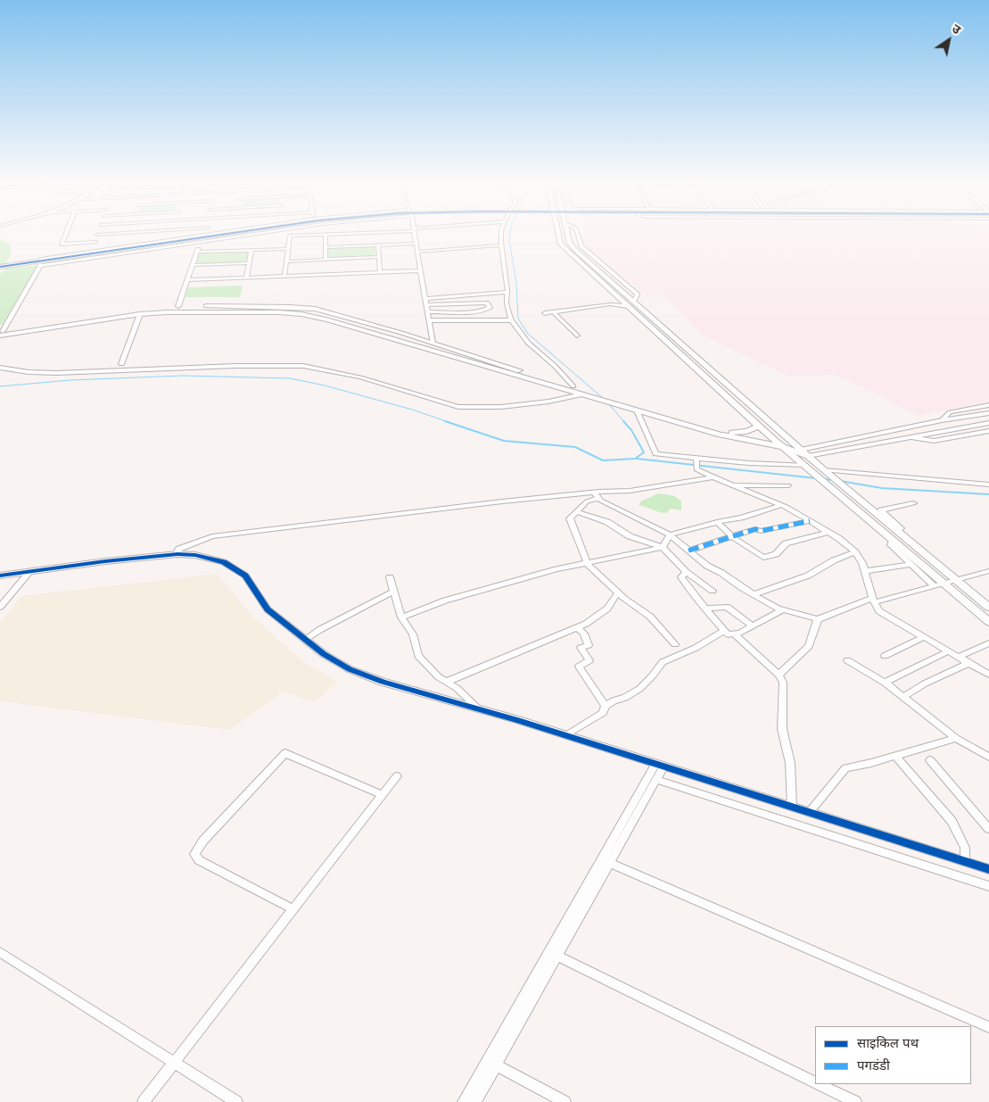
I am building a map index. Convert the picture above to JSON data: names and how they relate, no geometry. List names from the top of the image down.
{
  "legend": ["साइकिल पथ", "पगडंडी"],
  "north": "top right"
}
